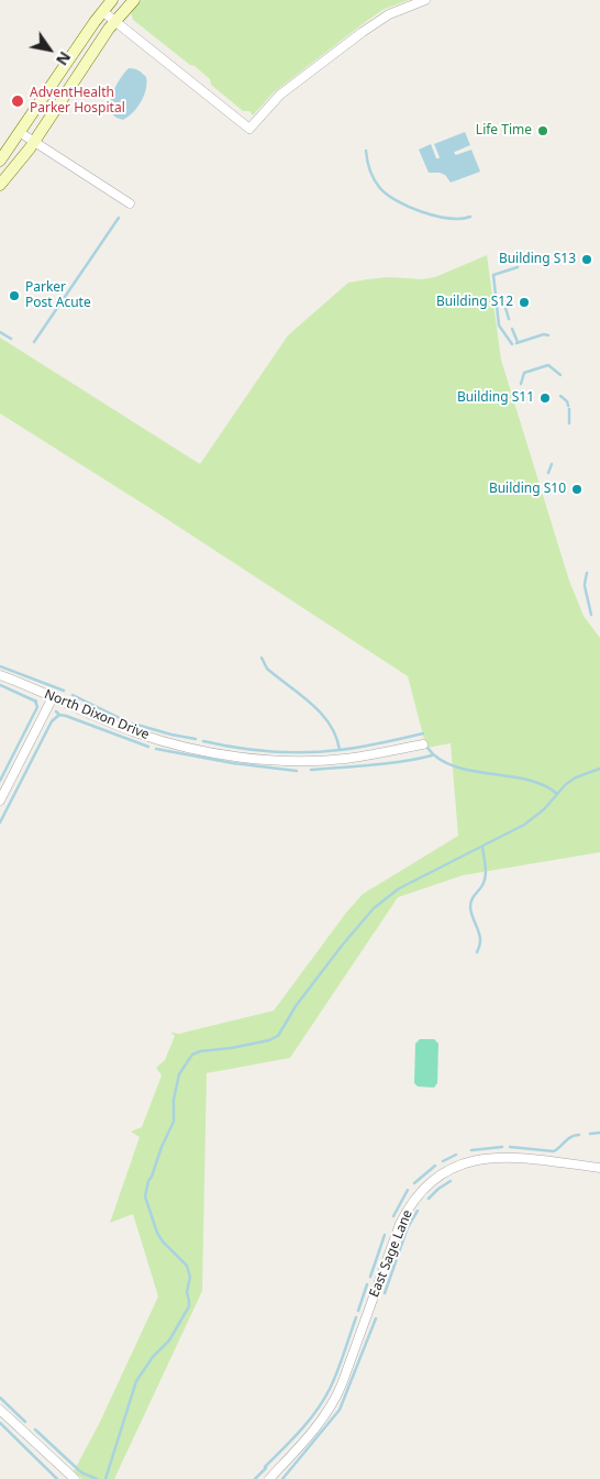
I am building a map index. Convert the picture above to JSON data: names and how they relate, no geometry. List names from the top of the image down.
{
  "streets": {
    "street": ["North Dixon Drive", "East Sage Lane"]
  },
  "places": [
    "AdventHealth Parker Hospital",
    "Life Time",
    "Building S13",
    "Parker Post Acute",
    "Building S12",
    "Building S11",
    "Building S10"
  ],
  "north": "bottom right"
}
